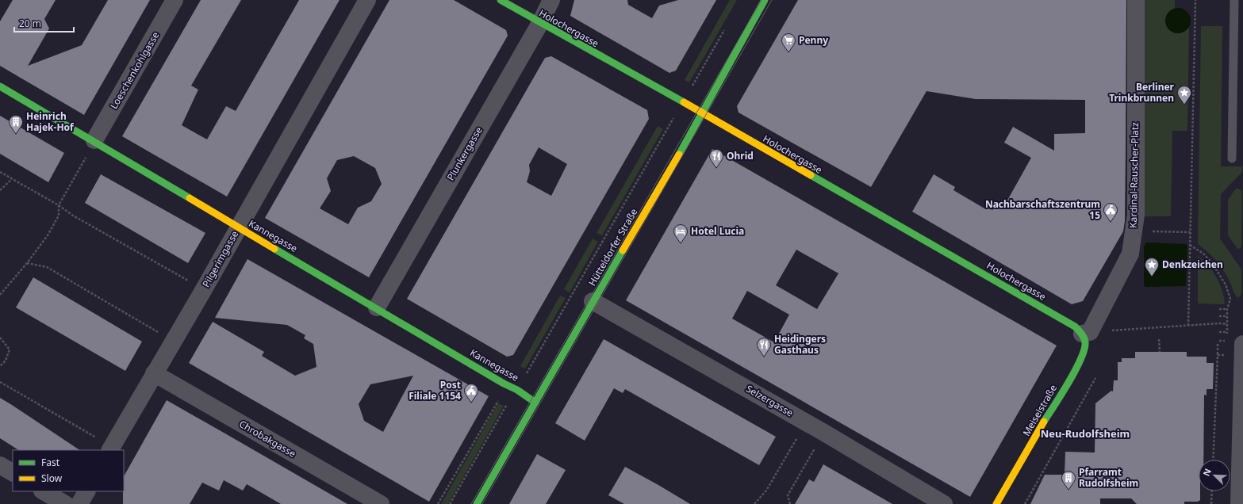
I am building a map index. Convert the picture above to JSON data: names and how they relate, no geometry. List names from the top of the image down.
{
  "streets": {
    "street": [
      "Holochergasse",
      "Loeschenkohlgasse",
      "Plunkergasse",
      "Kardinal-Rauscher-Platz",
      "Kannegasse",
      "Hütteldorfer Straße",
      "Pilgerimgasse",
      "Selzergasse",
      "Meiselstraße",
      "Chrobakgasse"
    ]
  },
  "crossings": [
    ["Holochergasse", "Plunkergasse"],
    ["Holochergasse", "Kardinal-Rauscher-Platz"],
    ["Holochergasse", "Hütteldorfer Straße"],
    ["Holochergasse", "Meiselstraße"],
    ["Loeschenkohlgasse", "Kannegasse"],
    ["Plunkergasse", "Kannegasse"],
    ["Kardinal-Rauscher-Platz", "Meiselstraße"],
    ["Kannegasse", "Hütteldorfer Straße"],
    ["Kannegasse", "Pilgerimgasse"],
    ["Hütteldorfer Straße", "Selzergasse"],
    ["Pilgerimgasse", "Chrobakgasse"]
  ],
  "districts": ["Neu-Rudolfsheim"],
  "places": {
    "supermarket": ["Penny"],
    "place": ["Berliner Trinkbrunnen", "Denkzeichen"],
    "building": ["Heinrich Hajek-Hof", "Pfarramt Rudolfsheim"],
    "restaurant": ["Ohrid", "Heidingers Gasthaus"],
    "public building": ["Nachbarschaftszentrum 15", "Post Filiale 1154"],
    "hotel": ["Hotel Lucia"]
  },
  "legend": ["Fast", "Slow"],
  "scale_bar": "20 m",
  "north": "top left"
}
